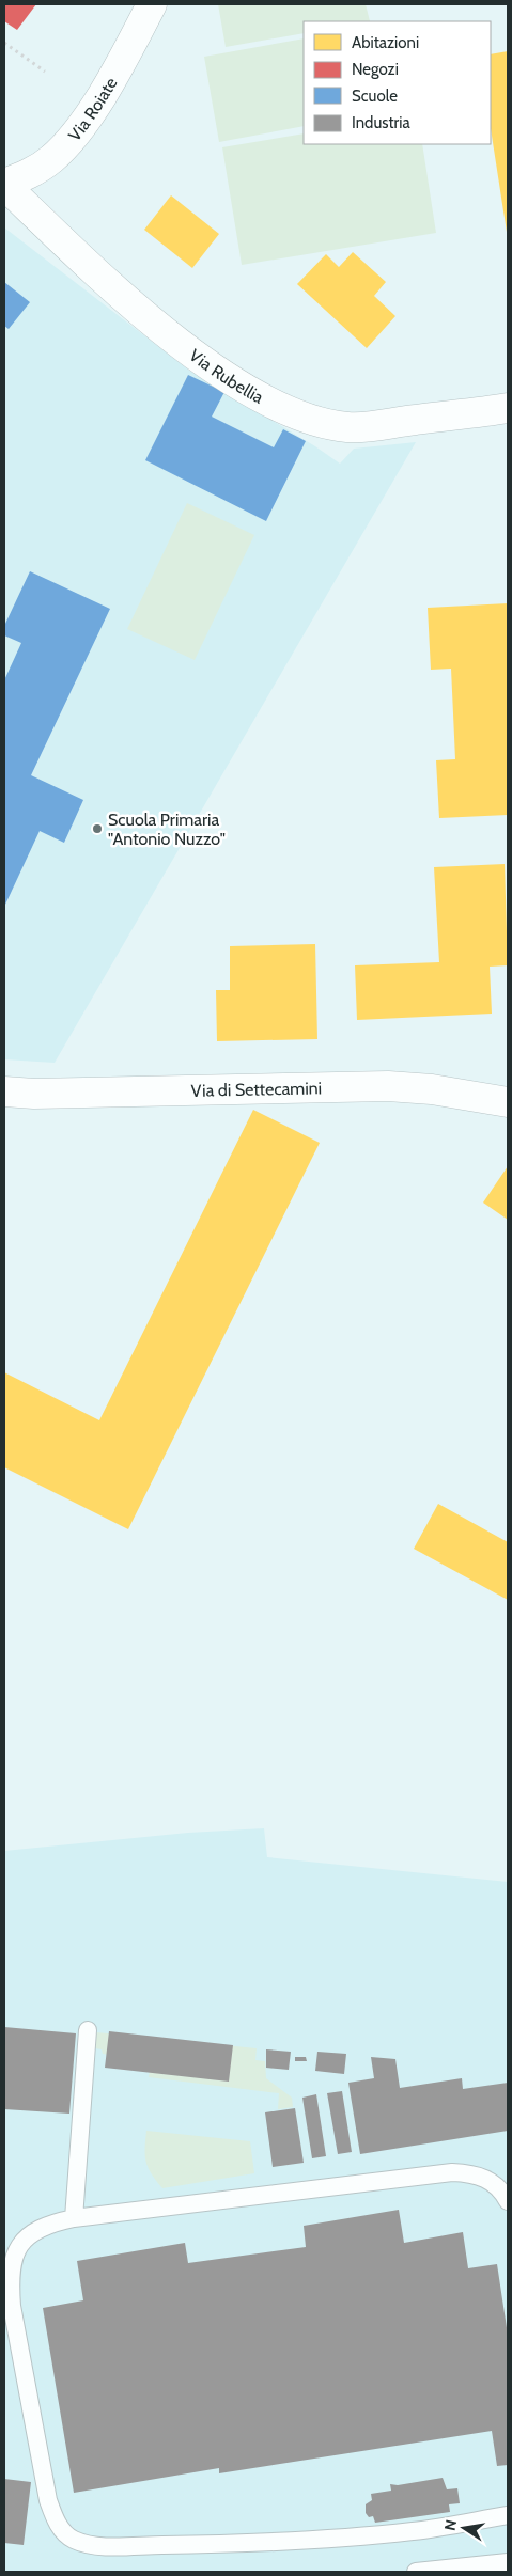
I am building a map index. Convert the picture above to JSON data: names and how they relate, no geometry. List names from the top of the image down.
{
  "streets": {
    "street": ["Via Roiate", "Via Rubellia", "Via di Settecamini"]
  },
  "crossings": [
    ["Via Roiate", "Via Rubellia"]
  ],
  "places": ["Scuola Primaria \"Antonio Nuzzo\""],
  "legend": [
    "Abitazioni",
    "Negozi",
    "Scuole",
    "Industria"
  ],
  "north": "left"
}
